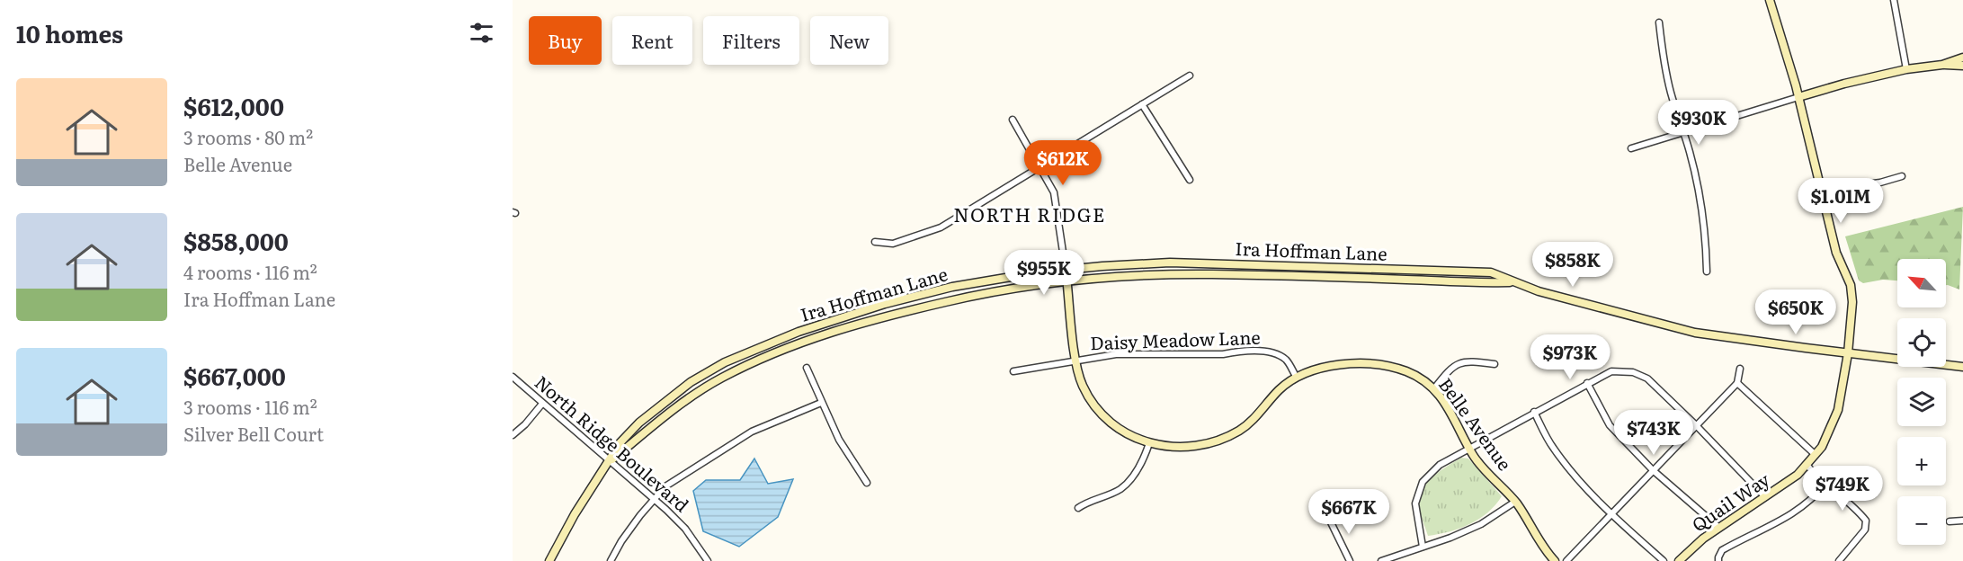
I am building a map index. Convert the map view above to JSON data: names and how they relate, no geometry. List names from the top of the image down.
{
  "streets": {
    "main road": ["Ira Hoffman Lane", "Belle Avenue", "Quail Way"],
    "street": ["Daisy Meadow Lane", "North Ridge Boulevard"]
  },
  "crossings": [
    ["Ira Hoffman Lane", "Belle Avenue"],
    ["Ira Hoffman Lane", "North Ridge Boulevard"],
    ["Ira Hoffman Lane", "Quail Way"],
    ["Daisy Meadow Lane", "Belle Avenue"]
  ],
  "districts": ["NORTH RIDGE"],
  "north": "top left",
  "page": {
    "heading": "10 homes",
    "chip": [
      "Buy",
      "Rent",
      "Filters",
      "New"
    ],
    "list": [
      {
        "name": "$612,000",
        "note": "3 rooms · 80 m² · Belle Avenue"
      },
      {
        "name": "$858,000",
        "note": "4 rooms · 116 m² · Ira Hoffman Lane"
      },
      {
        "name": "$667,000",
        "note": "3 rooms · 116 m² · Silver Bell Court"
      }
    ],
    "price": [
      "$930K",
      "$612K",
      "$1.01M",
      "$858K",
      "$955K",
      "$650K",
      "$973K",
      "$743K",
      "$749K",
      "$667K"
    ],
    "map_buttons": ["+", "−"]
  }
}
